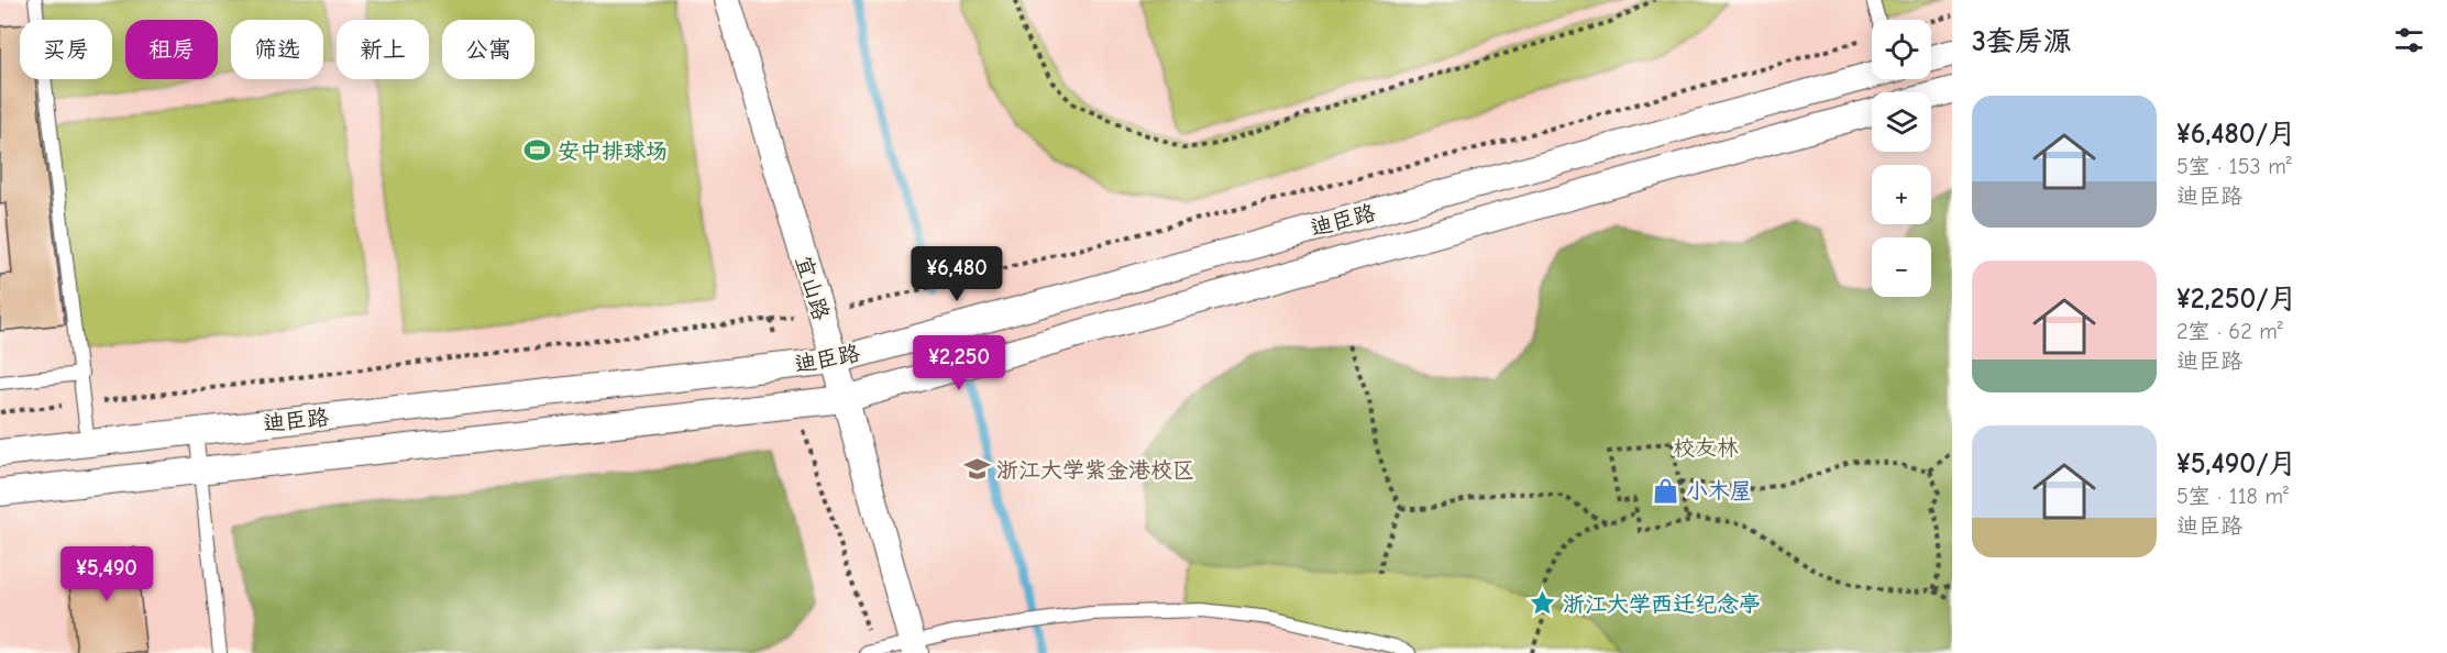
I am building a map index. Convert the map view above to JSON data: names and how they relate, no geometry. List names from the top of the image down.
{
  "streets": {
    "street": ["迪臣路", "宜山路"]
  },
  "crossings": [
    ["迪臣路", "宜山路"]
  ],
  "parks": ["校友林"],
  "places": {
    "sports": ["安中排球场"],
    "school or university": ["浙江大学紫金港校区"],
    "shop": ["小木屋"],
    "place": ["浙江大学西迁纪念亭"]
  },
  "page": {
    "heading": "3套房源",
    "map_buttons": ["+", "−"],
    "chip": [
      "买房",
      "租房",
      "筛选",
      "新上",
      "公寓"
    ],
    "list": [
      {
        "name": "¥6,480/月",
        "note": "5室 · 153 m² · 迪臣路"
      },
      {
        "name": "¥2,250/月",
        "note": "2室 · 62 m² · 迪臣路"
      },
      {
        "name": "¥5,490/月",
        "note": "5室 · 118 m² · 迪臣路"
      }
    ],
    "price": ["¥6,480", "¥2,250", "¥5,490"]
  }
}
